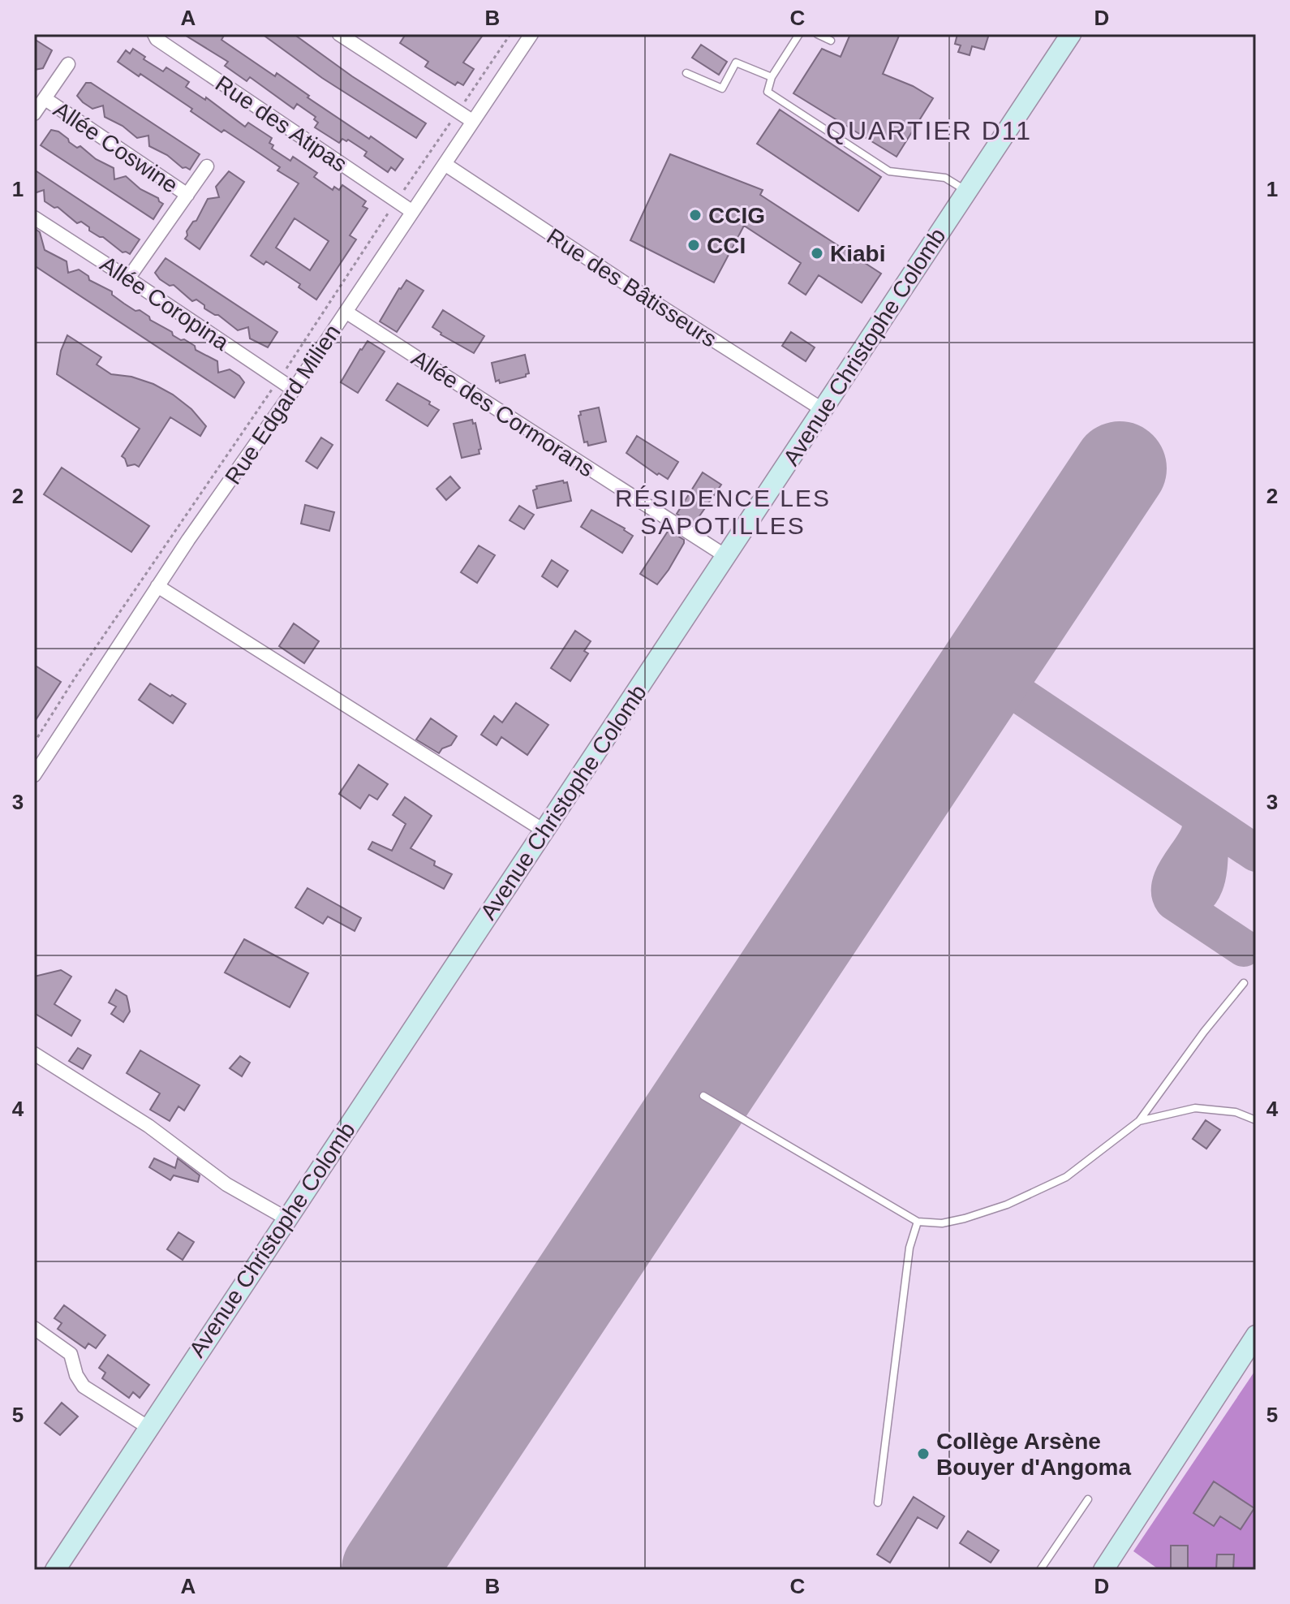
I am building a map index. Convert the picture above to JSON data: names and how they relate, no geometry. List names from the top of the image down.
{
  "streets": {
    "street": [
      "Rue des Atipas",
      "Allée Coswine",
      "Rue des Bâtisseurs",
      "Allée Coropina",
      "Avenue Christophe Colomb",
      "Rue Edgard Milien",
      "Allée des Cormorans"
    ]
  },
  "crossings": [
    ["Rue des Atipas", "Rue Edgard Milien"],
    ["Rue des Bâtisseurs", "Avenue Christophe Colomb"],
    ["Rue des Bâtisseurs", "Rue Edgard Milien"],
    ["Allée Coropina", "Rue Edgard Milien"],
    ["Avenue Christophe Colomb", "Allée des Cormorans"],
    ["Rue Edgard Milien", "Allée des Cormorans"]
  ],
  "districts": ["QUARTIER D11", "RÉSIDENCE LES SAPOTILLES"],
  "places": [
    "CCIG",
    "CCI",
    "Kiabi",
    "Collège Arsène Bouyer d'Angoma"
  ],
  "grid": {
    "columns": [
      "A",
      "B",
      "C",
      "D"
    ],
    "rows": [
      "1",
      "2",
      "3",
      "4",
      "5"
    ]
  }
}
